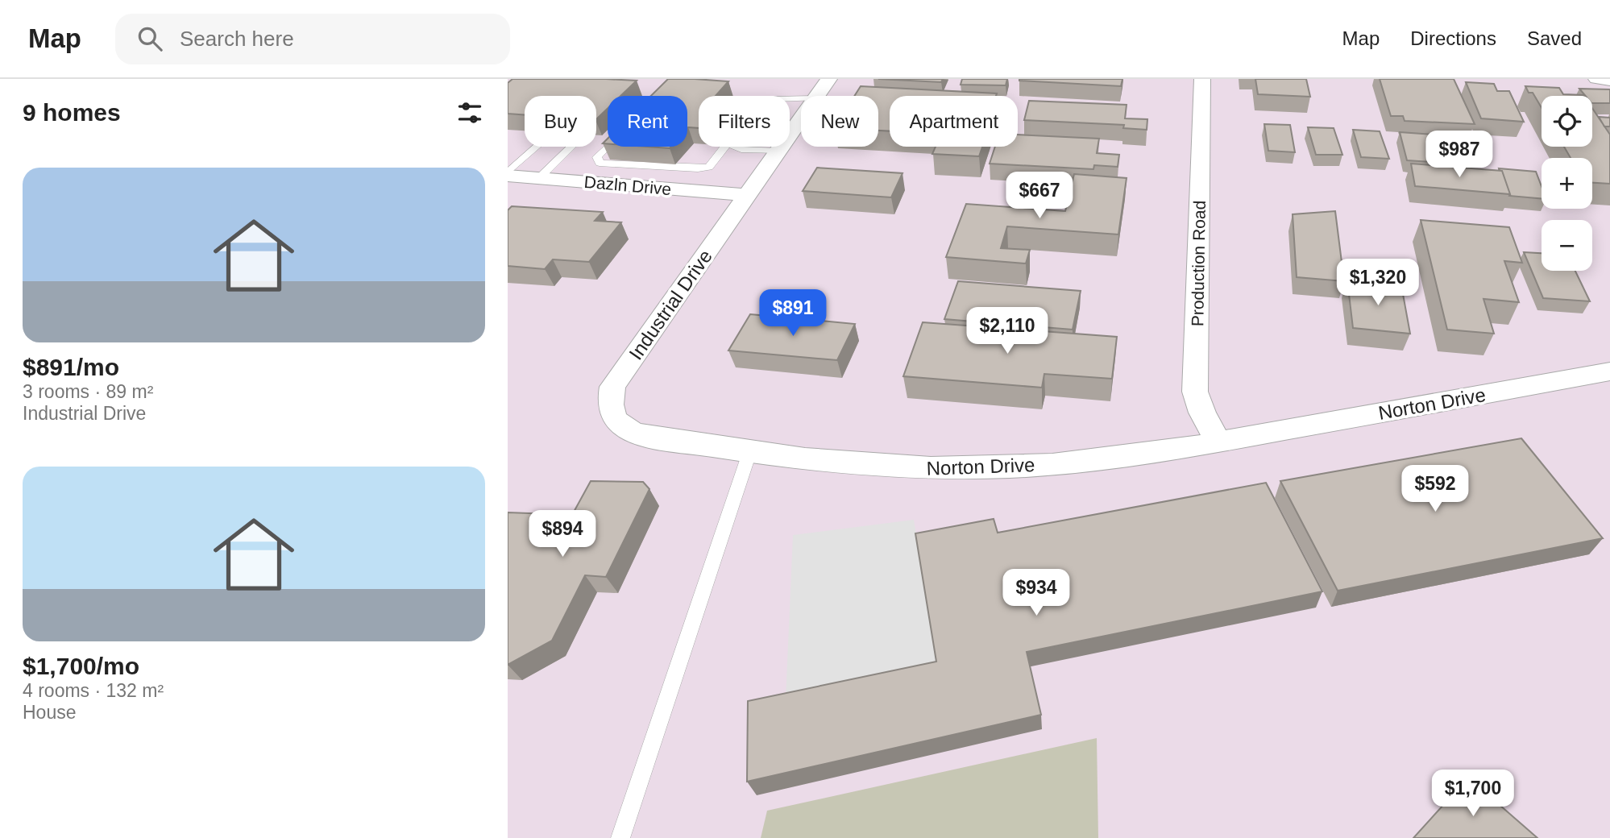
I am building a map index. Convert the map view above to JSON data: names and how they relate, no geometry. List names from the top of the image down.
{
  "streets": {
    "street": [
      "Dazln Drive",
      "Production Road",
      "Industrial Drive",
      "Norton Drive"
    ]
  },
  "crossings": [
    ["Dazln Drive", "Industrial Drive"],
    ["Production Road", "Norton Drive"],
    ["Industrial Drive", "Norton Drive"]
  ],
  "page": {
    "header": "Map",
    "search": "Search here",
    "nav": ["Map", "Directions", "Saved"],
    "heading": "9 homes",
    "map_buttons": ["+", "−"],
    "chip": [
      "Buy",
      "Rent",
      "Filters",
      "New",
      "Apartment"
    ],
    "price": [
      "$987",
      "$667",
      "$1,320",
      "$891",
      "$2,110",
      "$592",
      "$894",
      "$934",
      "$1,700"
    ],
    "list": [
      {
        "name": "$891/mo",
        "note": "3 rooms · 89 m² · Industrial Drive"
      },
      {
        "name": "$1,700/mo",
        "note": "4 rooms · 132 m² · House"
      }
    ]
  }
}
